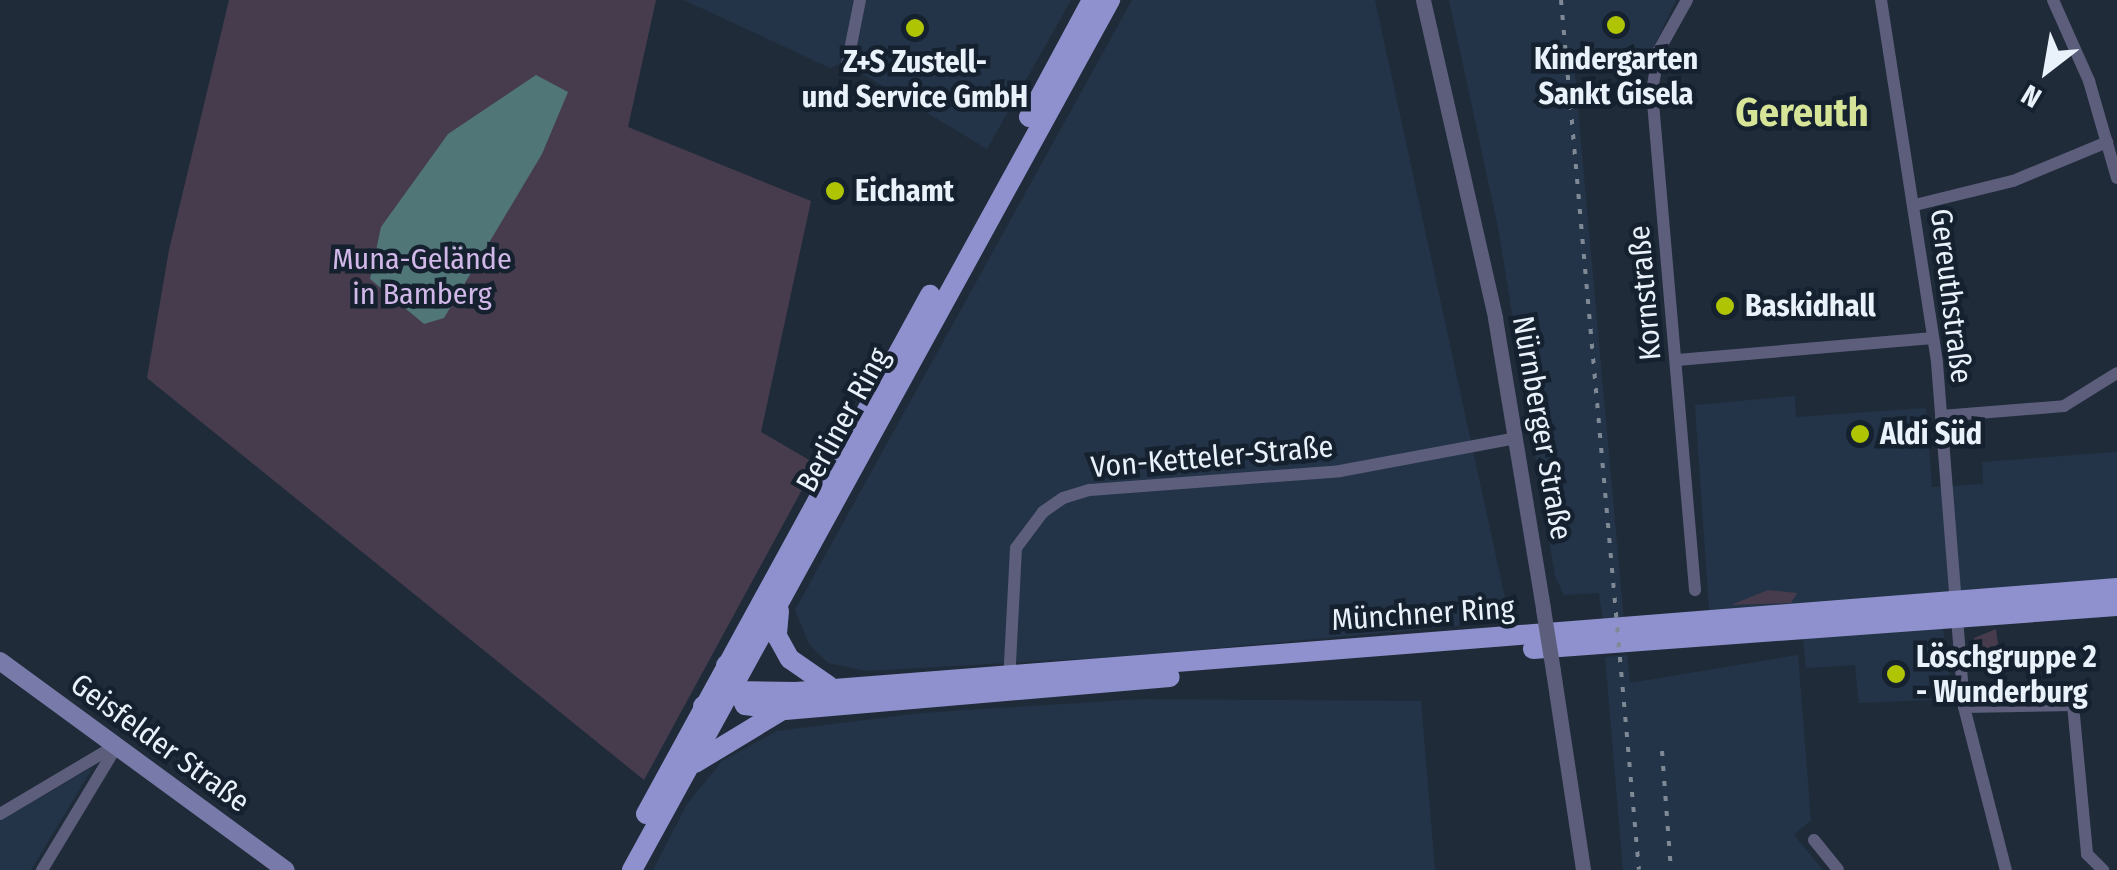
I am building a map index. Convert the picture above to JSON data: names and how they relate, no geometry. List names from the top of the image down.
{
  "streets": {
    "main road": ["Berliner Ring", "Münchner Ring", "Geisfelder Straße"],
    "street": [
      "Kornstraße",
      "Gereuthstraße",
      "Nürnberger Straße",
      "Von-Ketteler-Straße"
    ]
  },
  "crossings": [
    ["Gereuthstraße", "Münchner Ring"],
    ["Berliner Ring", "Münchner Ring"],
    ["Nürnberger Straße", "Von-Ketteler-Straße"],
    ["Von-Ketteler-Straße", "Münchner Ring"]
  ],
  "districts": ["Gereuth"],
  "parks": ["Muna-Gelände in Bamberg"],
  "places": [
    "Kindergarten Sankt Gisela",
    "Z+S Zustell- und Service GmbH",
    "Eichamt",
    "Baskidhall",
    "Aldi Süd",
    "Löschgruppe 2 - Wunderburg"
  ],
  "north": "bottom left"
}
